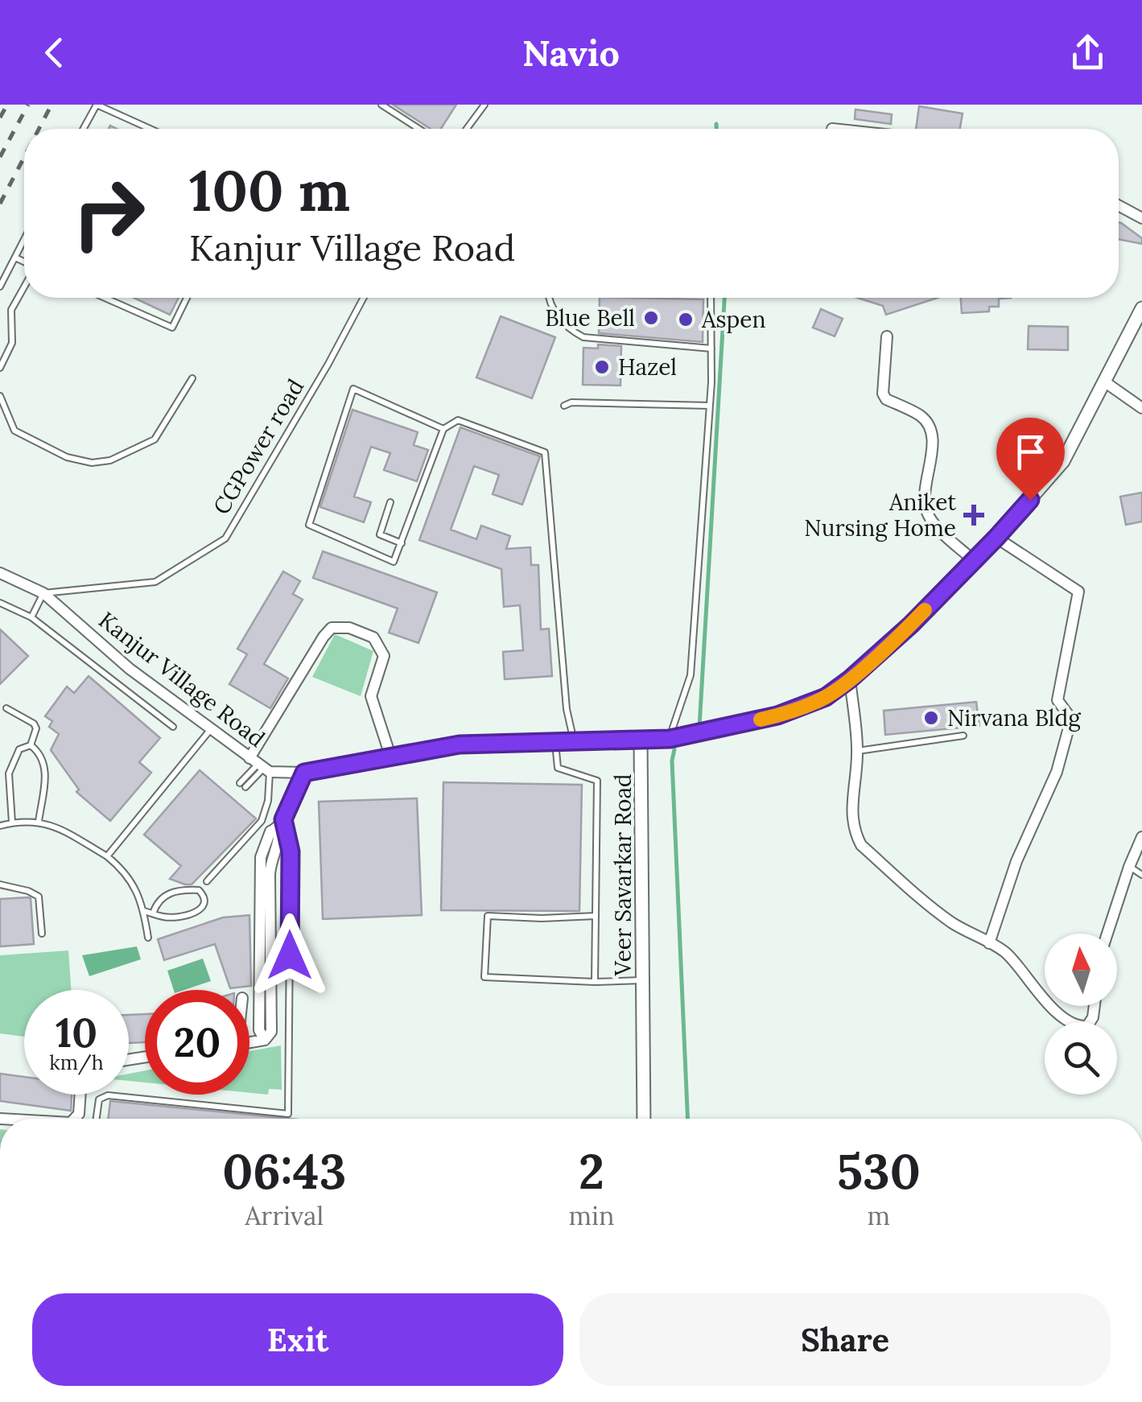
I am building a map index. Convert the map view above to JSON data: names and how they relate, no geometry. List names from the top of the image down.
{
  "streets": {
    "street": ["Kanjur Village Road", "Veer Savarkar Road"],
    "lane": ["CGPower road"]
  },
  "crossings": [
    ["CGPower road", "Kanjur Village Road"],
    ["Kanjur Village Road", "Veer Savarkar Road"]
  ],
  "places": {
    "other": [
      "Blue Bell",
      "Aspen",
      "Hazel",
      "Nirvana Bldg"
    ],
    "health": ["Aniket Nursing Home"]
  },
  "north": "top",
  "page": {
    "header": "Navio",
    "turn": ["100 m", "Kanjur Village Road"],
    "speed": "10 km/h",
    "limit": "20",
    "eta": [
      "06:43",
      "Arrival",
      "2",
      "min",
      "530",
      "m"
    ],
    "buttons": ["Exit", "Share"]
  }
}
